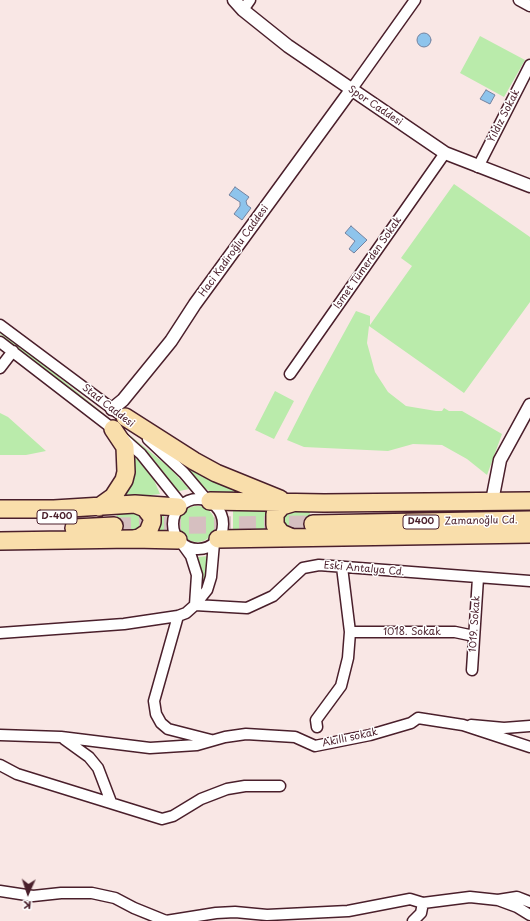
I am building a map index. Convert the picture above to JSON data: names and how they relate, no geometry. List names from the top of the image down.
{
  "streets": {
    "highway": ["D-400", "Zamanoğlu Cd.", "D400"],
    "street": [
      "Spor Caddesi",
      "Yıldız Sokak",
      "Haci Kadiroğlu Caddesi",
      "Ismet Tümerden Sokak",
      "Stad Caddesi",
      "Eski Antalya Cd.",
      "1019. Sokak",
      "1018. Sokak",
      "Akıllı sokak"
    ]
  },
  "crossings": [
    ["Spor Caddesi", "Yıldız Sokak"],
    ["Spor Caddesi", "Haci Kadiroğlu Caddesi"],
    ["Spor Caddesi", "Ismet Tümerden Sokak"],
    ["Haci Kadiroğlu Caddesi", "Stad Caddesi"],
    ["Eski Antalya Cd.", "1019. Sokak"],
    ["1019. Sokak", "1018. Sokak"]
  ],
  "north": "bottom"
}
